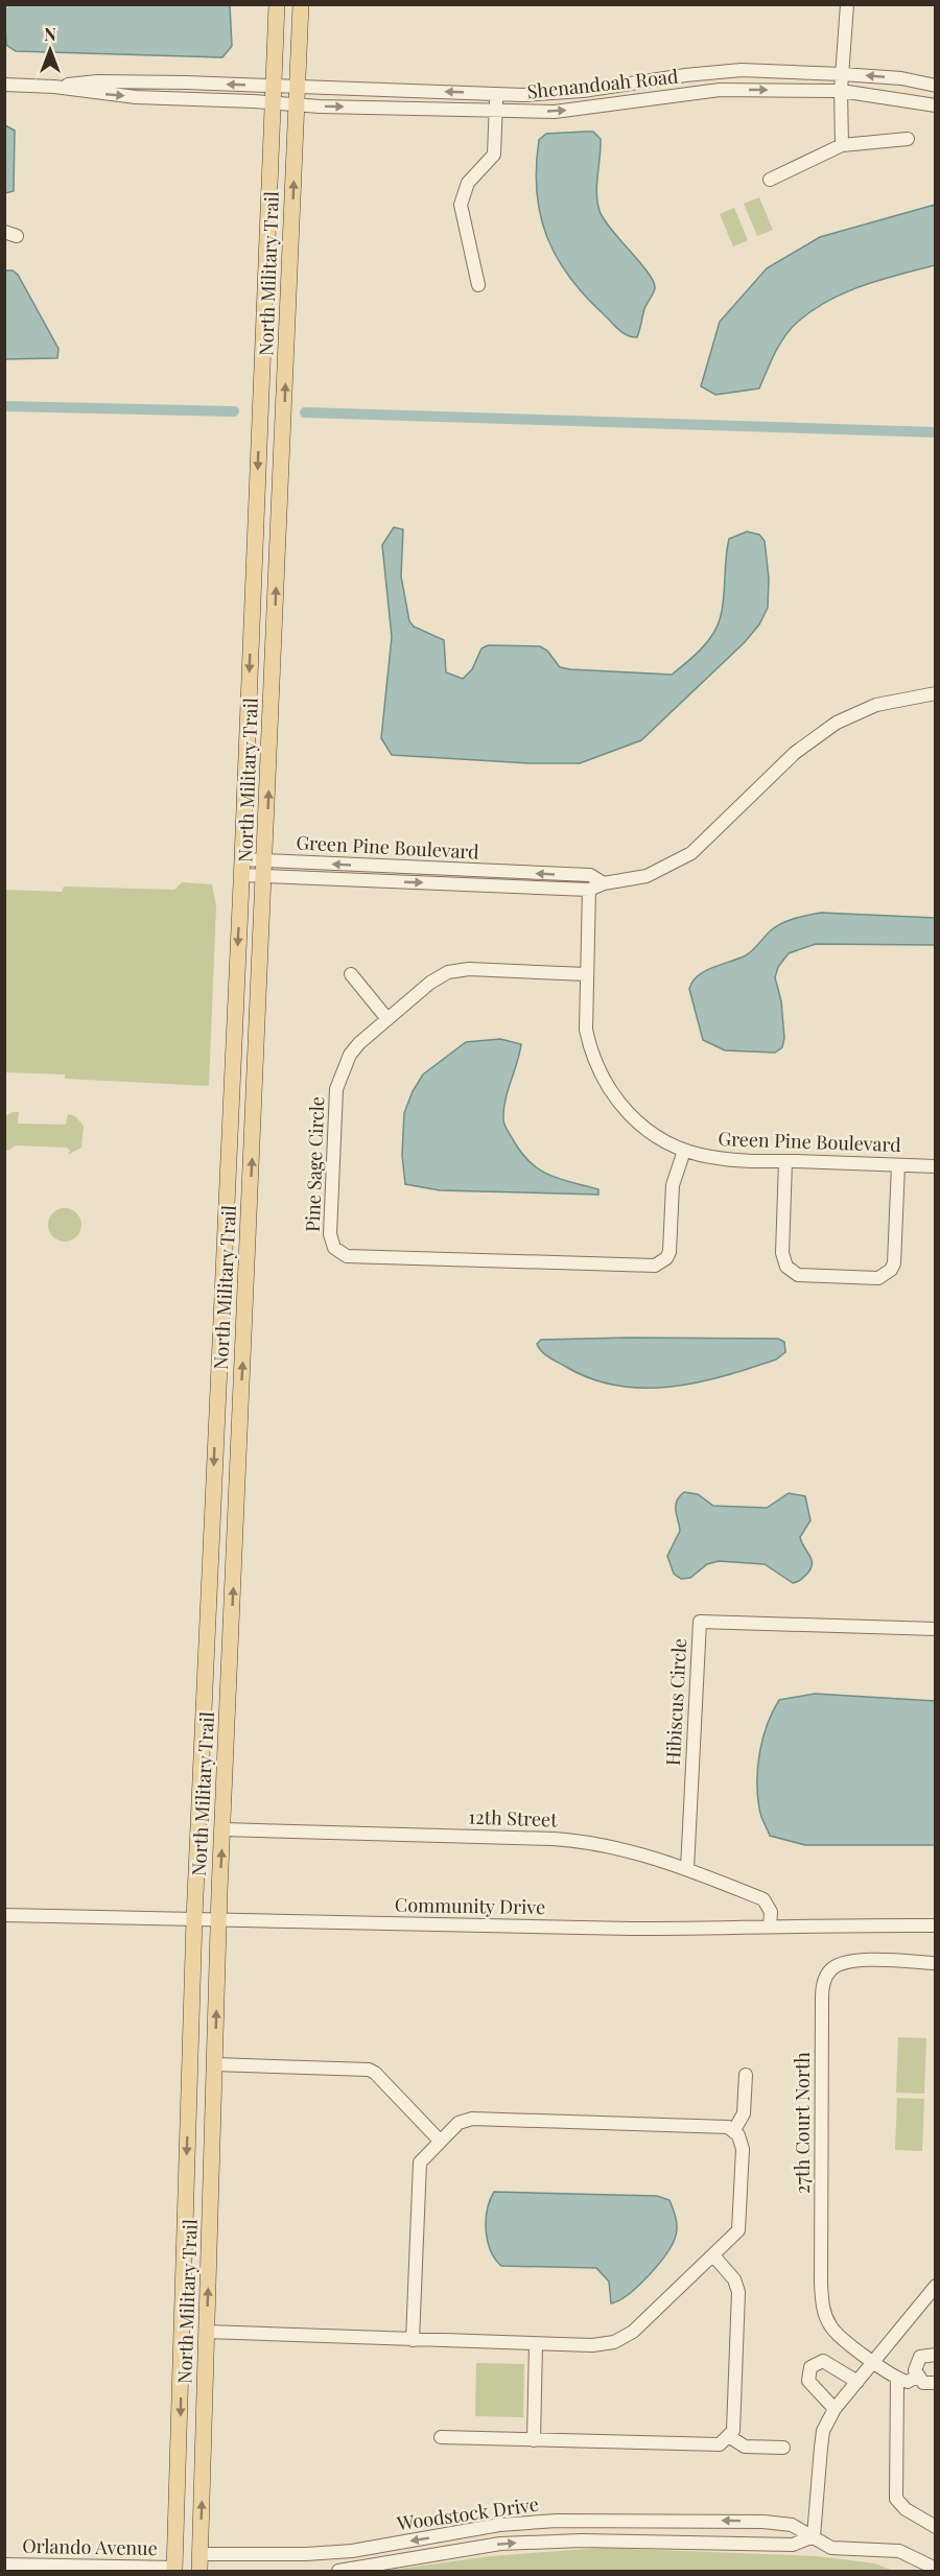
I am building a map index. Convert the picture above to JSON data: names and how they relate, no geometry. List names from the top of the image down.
{
  "streets": {
    "main road": ["North Military Trail"],
    "street": [
      "Shenandoah Road",
      "Green Pine Boulevard",
      "Pine Sage Circle",
      "Hibiscus Circle",
      "12th Street",
      "Community Drive",
      "27th Court North",
      "Woodstock Drive",
      "Orlando Avenue"
    ]
  },
  "crossings": [
    ["Shenandoah Road", "North Military Trail"],
    ["North Military Trail", "Green Pine Boulevard"],
    ["North Military Trail", "12th Street"],
    ["North Military Trail", "Community Drive"],
    ["North Military Trail", "Woodstock Drive"],
    ["North Military Trail", "Orlando Avenue"],
    ["Green Pine Boulevard", "Pine Sage Circle"],
    ["Hibiscus Circle", "12th Street"],
    ["12th Street", "Community Drive"]
  ],
  "north": "top"
}
